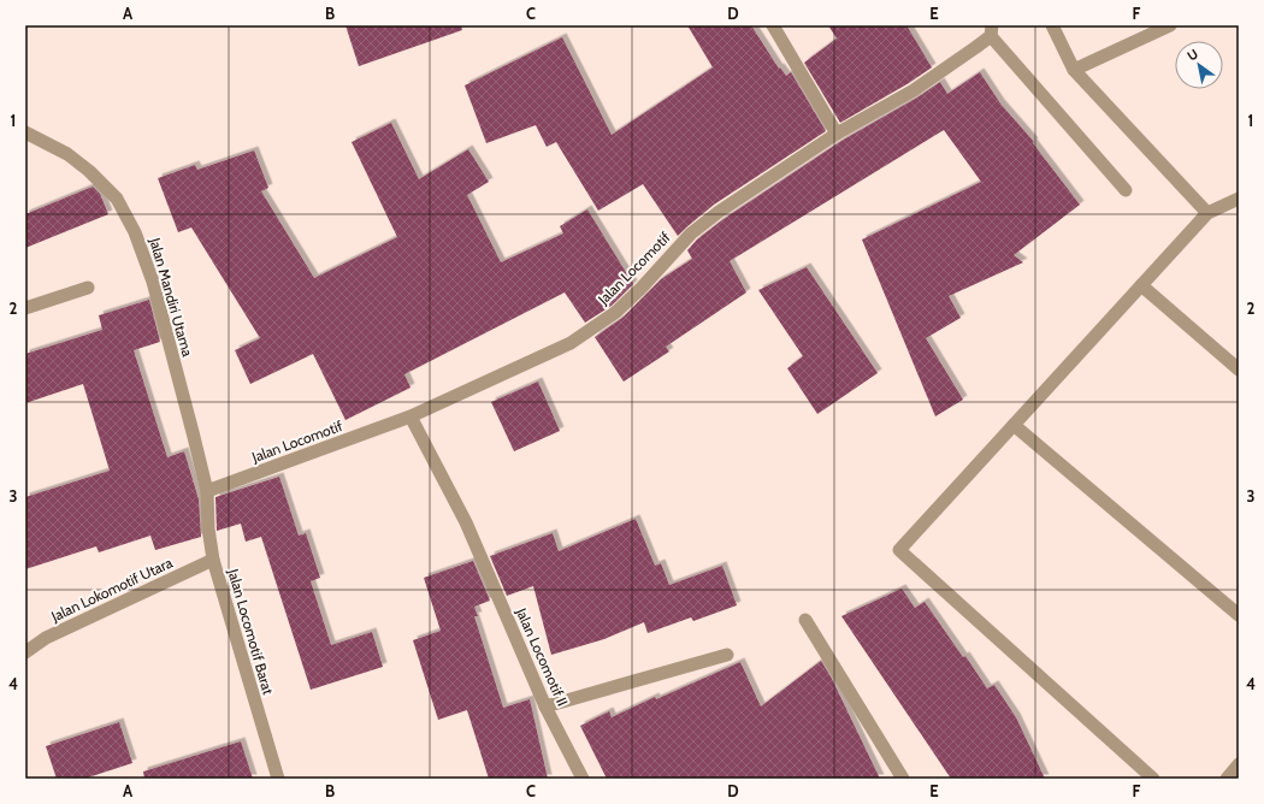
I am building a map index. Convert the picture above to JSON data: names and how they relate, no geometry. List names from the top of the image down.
{
  "streets": {
    "street": [
      "Jalan Locomotif",
      "Jalan Mandiri Utama",
      "Jalan Lokomotif Utara",
      "Jalan Locomotif Barat",
      "Jalan Locomotif II"
    ]
  },
  "crossings": [
    ["Jalan Locomotif", "Jalan Mandiri Utama"],
    ["Jalan Locomotif", "Jalan Locomotif Barat"],
    ["Jalan Locomotif", "Jalan Locomotif II"],
    ["Jalan Mandiri Utama", "Jalan Locomotif Barat"],
    ["Jalan Lokomotif Utara", "Jalan Locomotif Barat"]
  ],
  "north": "top left",
  "grid": {
    "columns": [
      "A",
      "B",
      "C",
      "D",
      "E",
      "F"
    ],
    "rows": [
      "1",
      "2",
      "3",
      "4"
    ]
  }
}
